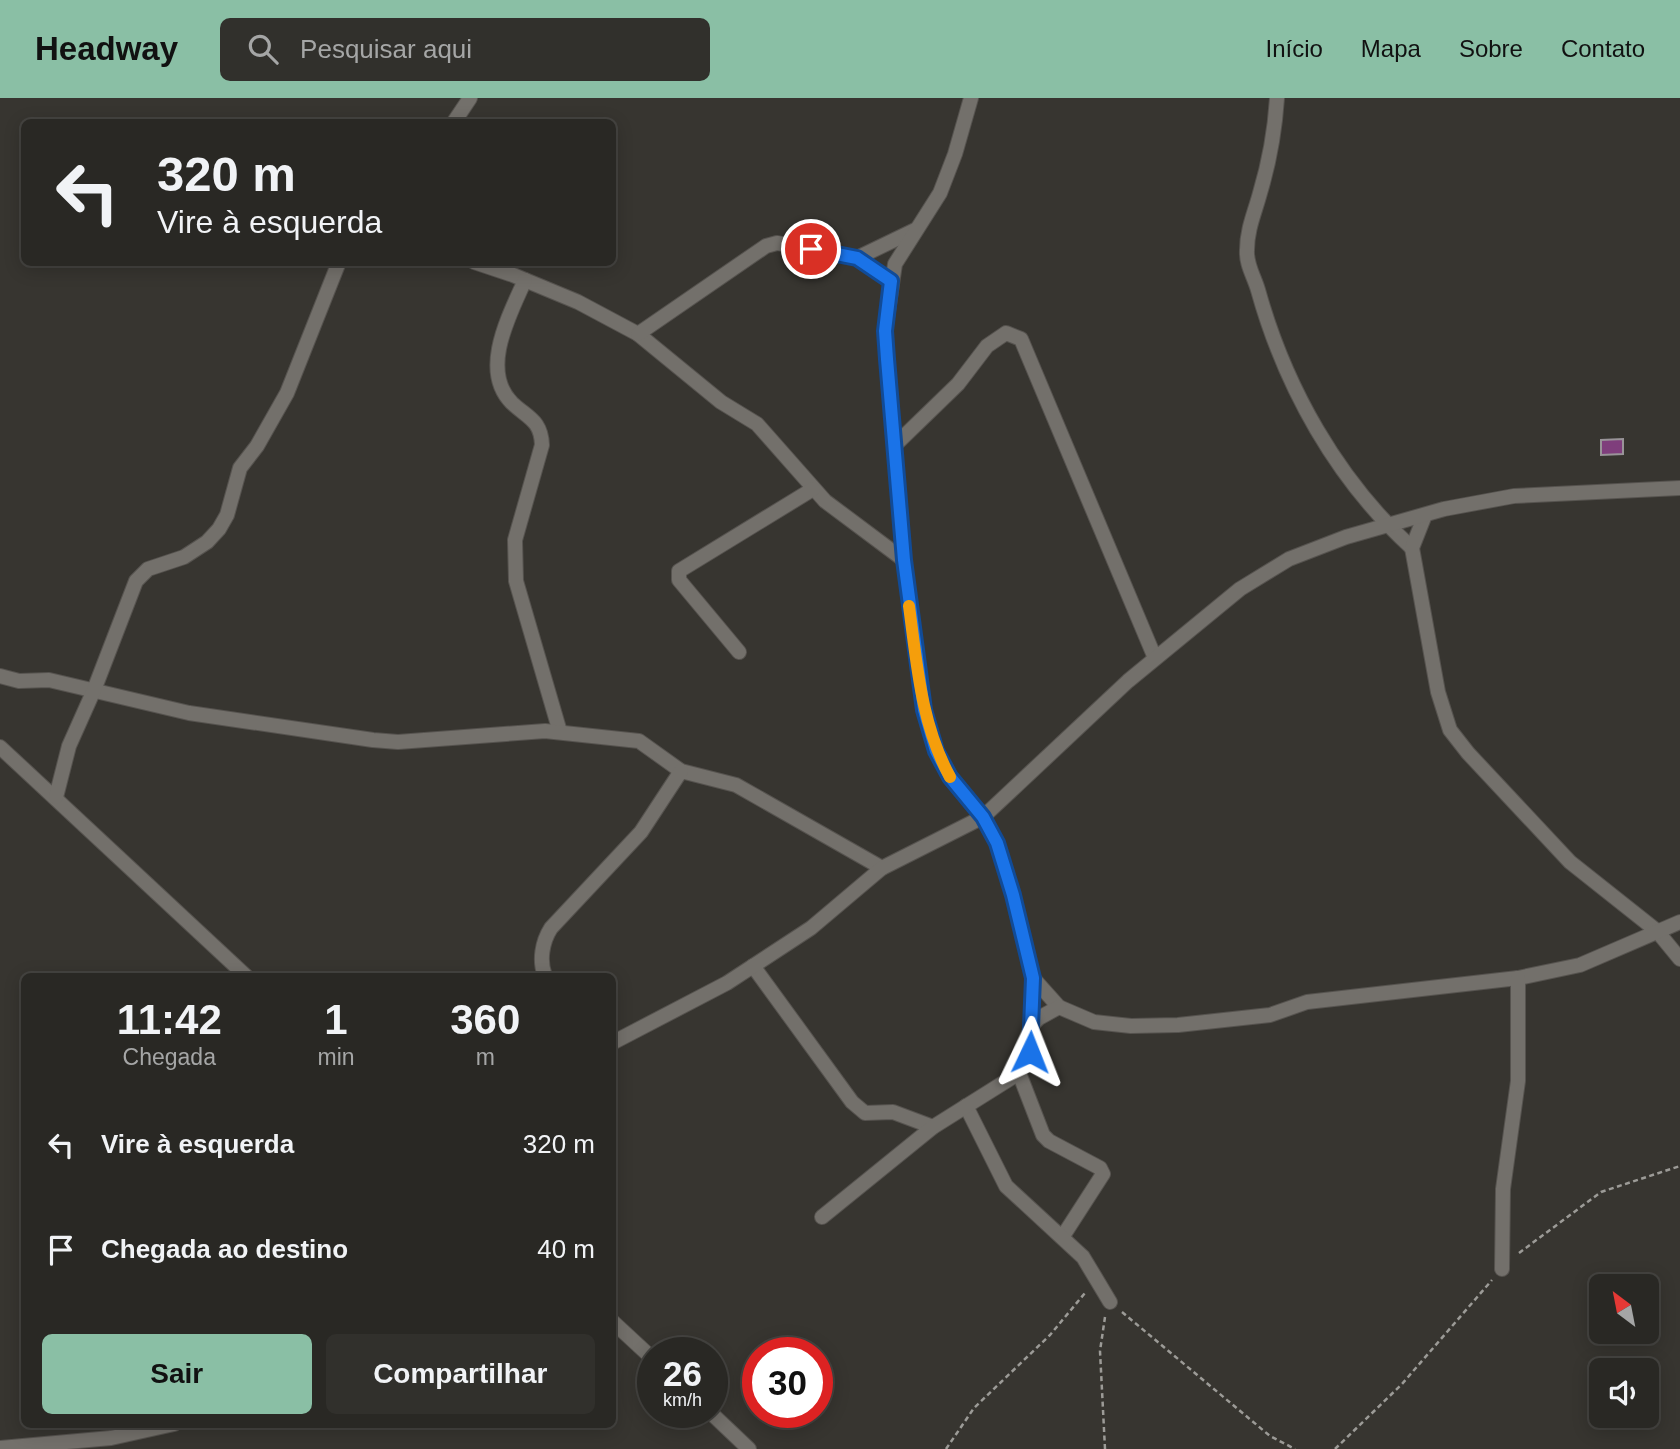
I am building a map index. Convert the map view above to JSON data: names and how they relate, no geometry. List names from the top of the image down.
{
  "north": "top left",
  "page": {
    "header": "Headway",
    "search": "Pesquisar aqui",
    "nav": [
      "Início",
      "Mapa",
      "Sobre",
      "Contato"
    ],
    "turn": ["320 m", "Vire à esquerda"],
    "eta": [
      "11:42",
      "Chegada",
      "1",
      "min",
      "360",
      "m"
    ],
    "list": [
      {
        "name": "Vire à esquerda",
        "value": "320 m"
      },
      {
        "name": "Chegada ao destino",
        "value": "40 m"
      }
    ],
    "buttons": ["Sair", "Compartilhar"],
    "speed": "26 km/h",
    "limit": "30"
  }
}
